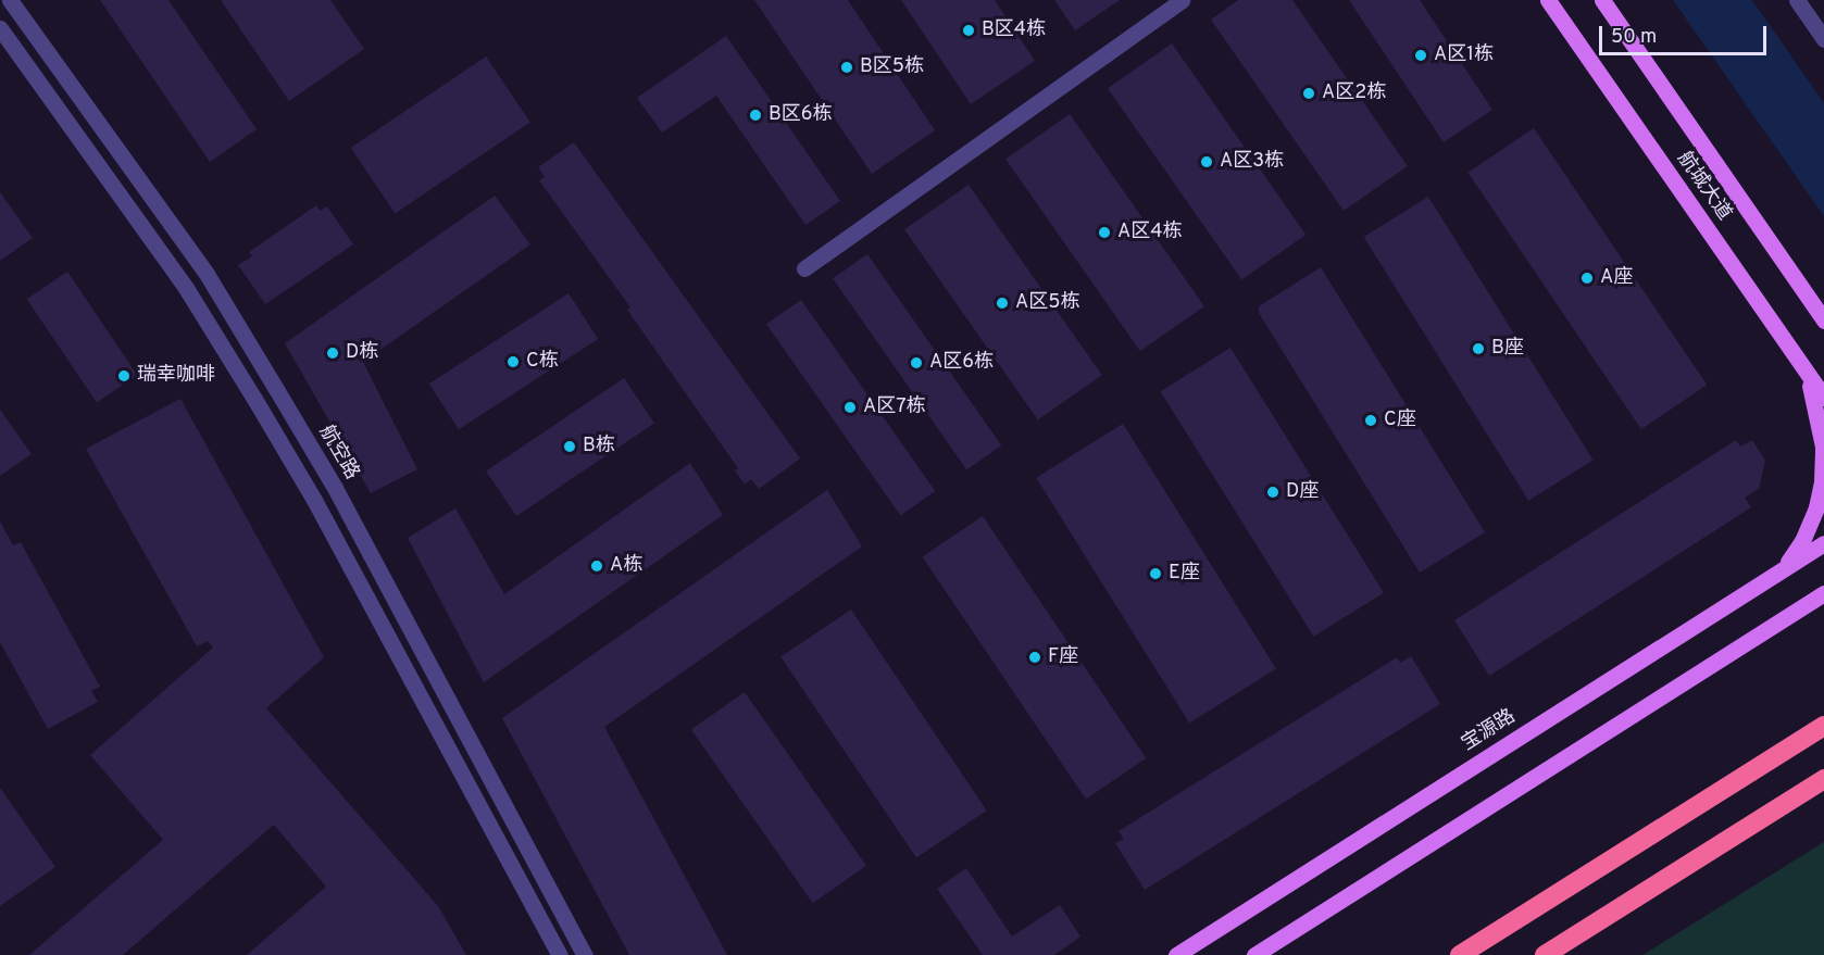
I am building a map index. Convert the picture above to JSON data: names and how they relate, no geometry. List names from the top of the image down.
{
  "streets": {
    "main road": ["航城大道", "宝源路"],
    "street": ["航空路"]
  },
  "places": [
    "B区4栋",
    "A区1栋",
    "B区5栋",
    "A区2栋",
    "B区6栋",
    "A区3栋",
    "A区4栋",
    "A座",
    "A区5栋",
    "B座",
    "D栋",
    "C栋",
    "A区6栋",
    "瑞幸咖啡",
    "A区7栋",
    "C座",
    "B栋",
    "D座",
    "A栋",
    "E座",
    "F座"
  ],
  "scale_bar": "50 m"
}
